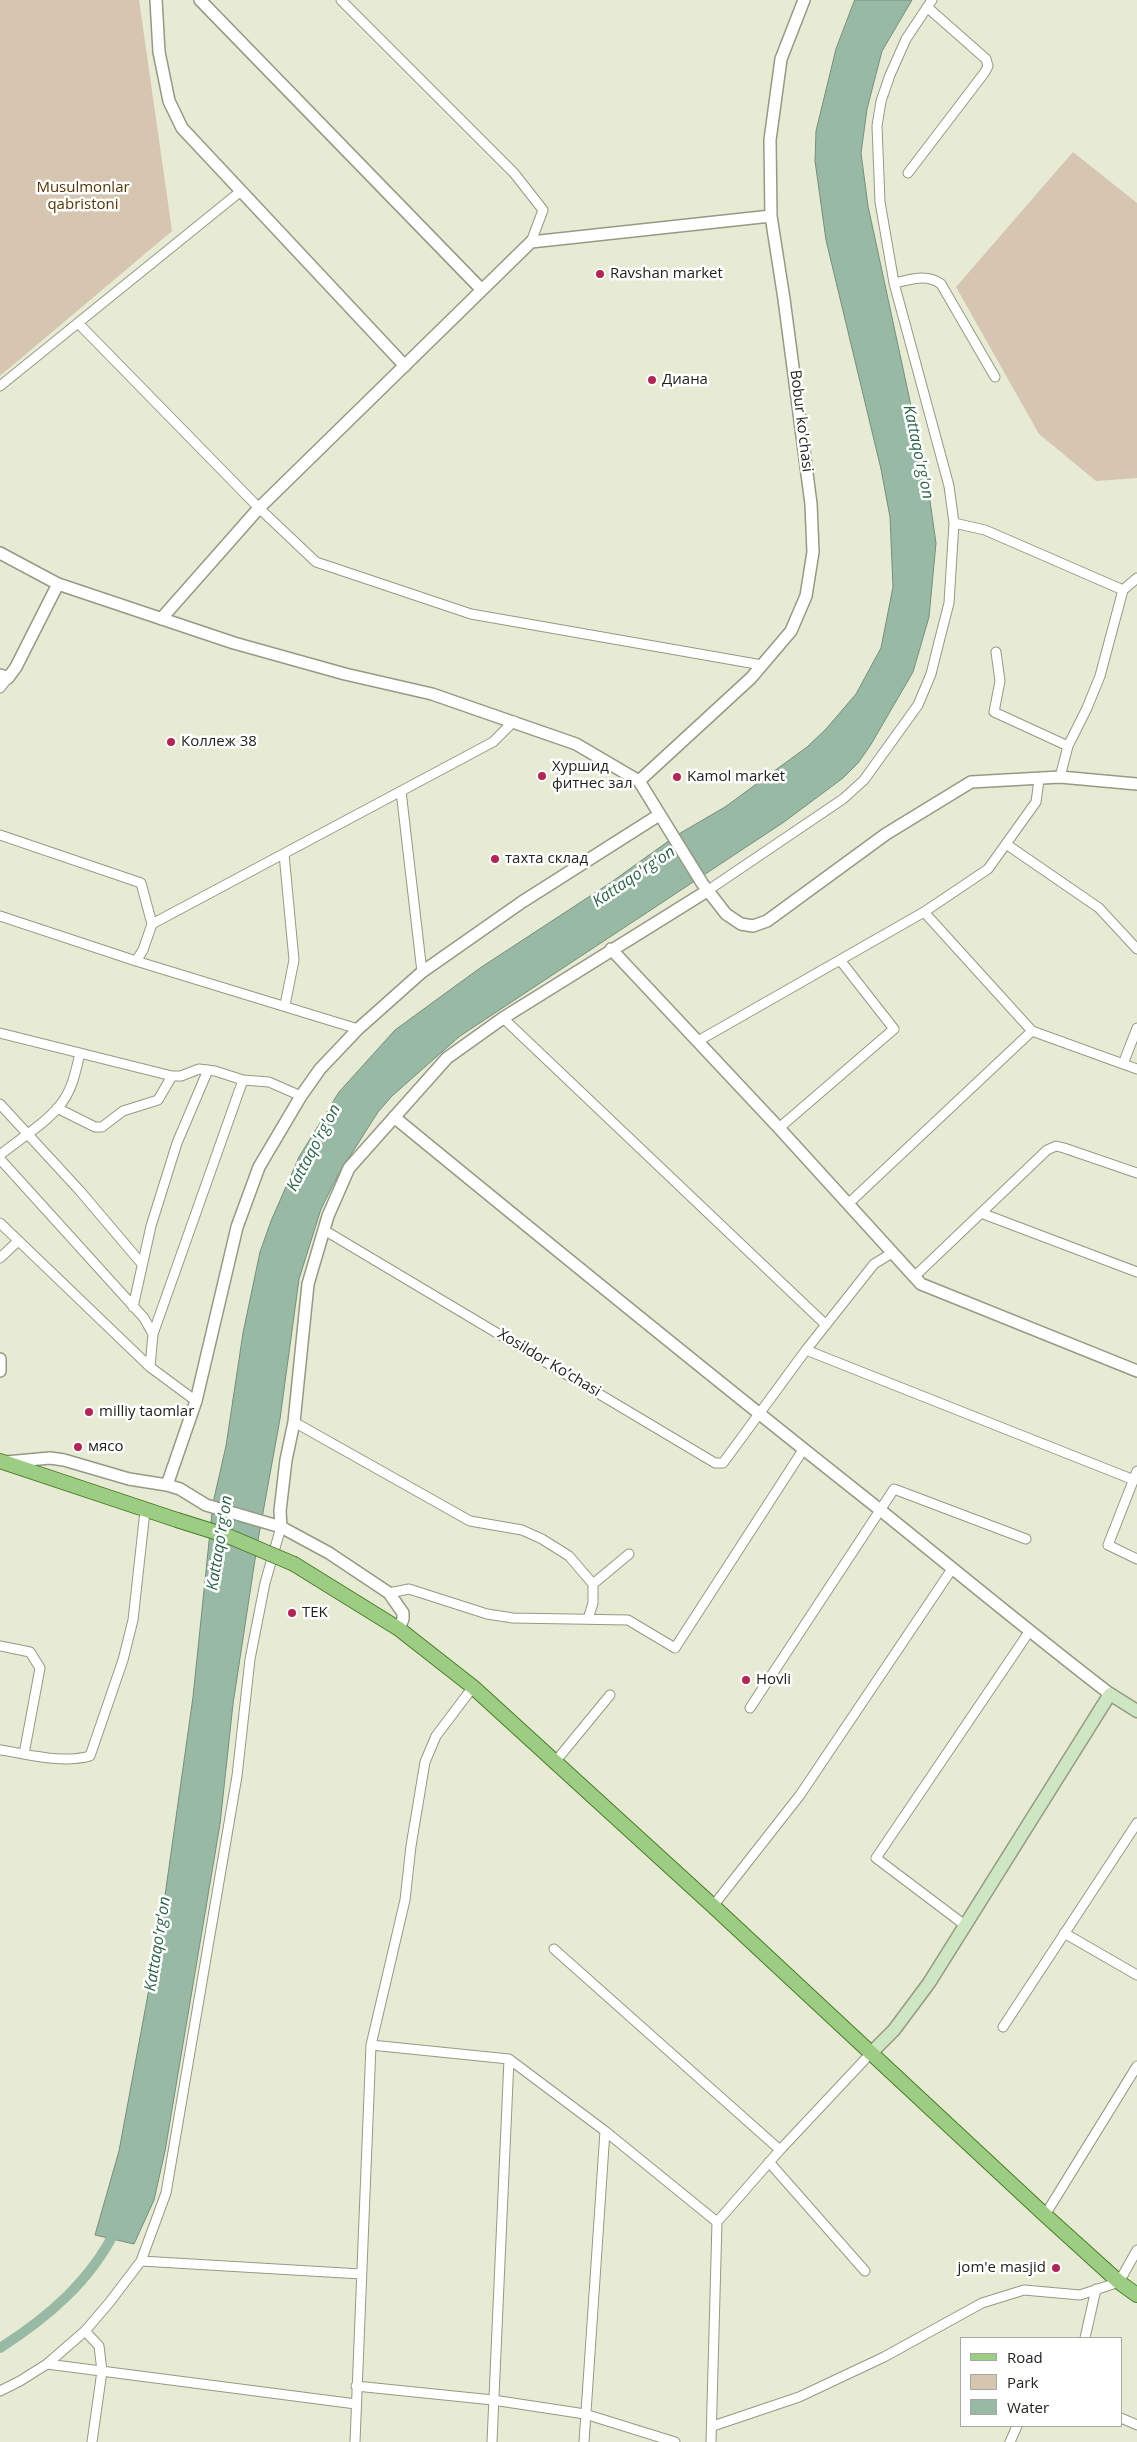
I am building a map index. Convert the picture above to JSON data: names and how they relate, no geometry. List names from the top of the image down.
{
  "streets": {
    "street": ["Bobur ko'chasi", "Xosildor Ko’chasi"]
  },
  "water": ["Kattaqo'rg'on"],
  "parks": ["Musulmonlar qabristoni"],
  "places": [
    "Ravshan market",
    "Диана",
    "Коллеж 38",
    "Хуршид фитнес зал",
    "Kamol market",
    "тахта склад",
    "milliy taomlar",
    "мясо",
    "TEK",
    "Hovli",
    "jom'e masjid"
  ],
  "legend": ["Road", "Park", "Water"]
}
